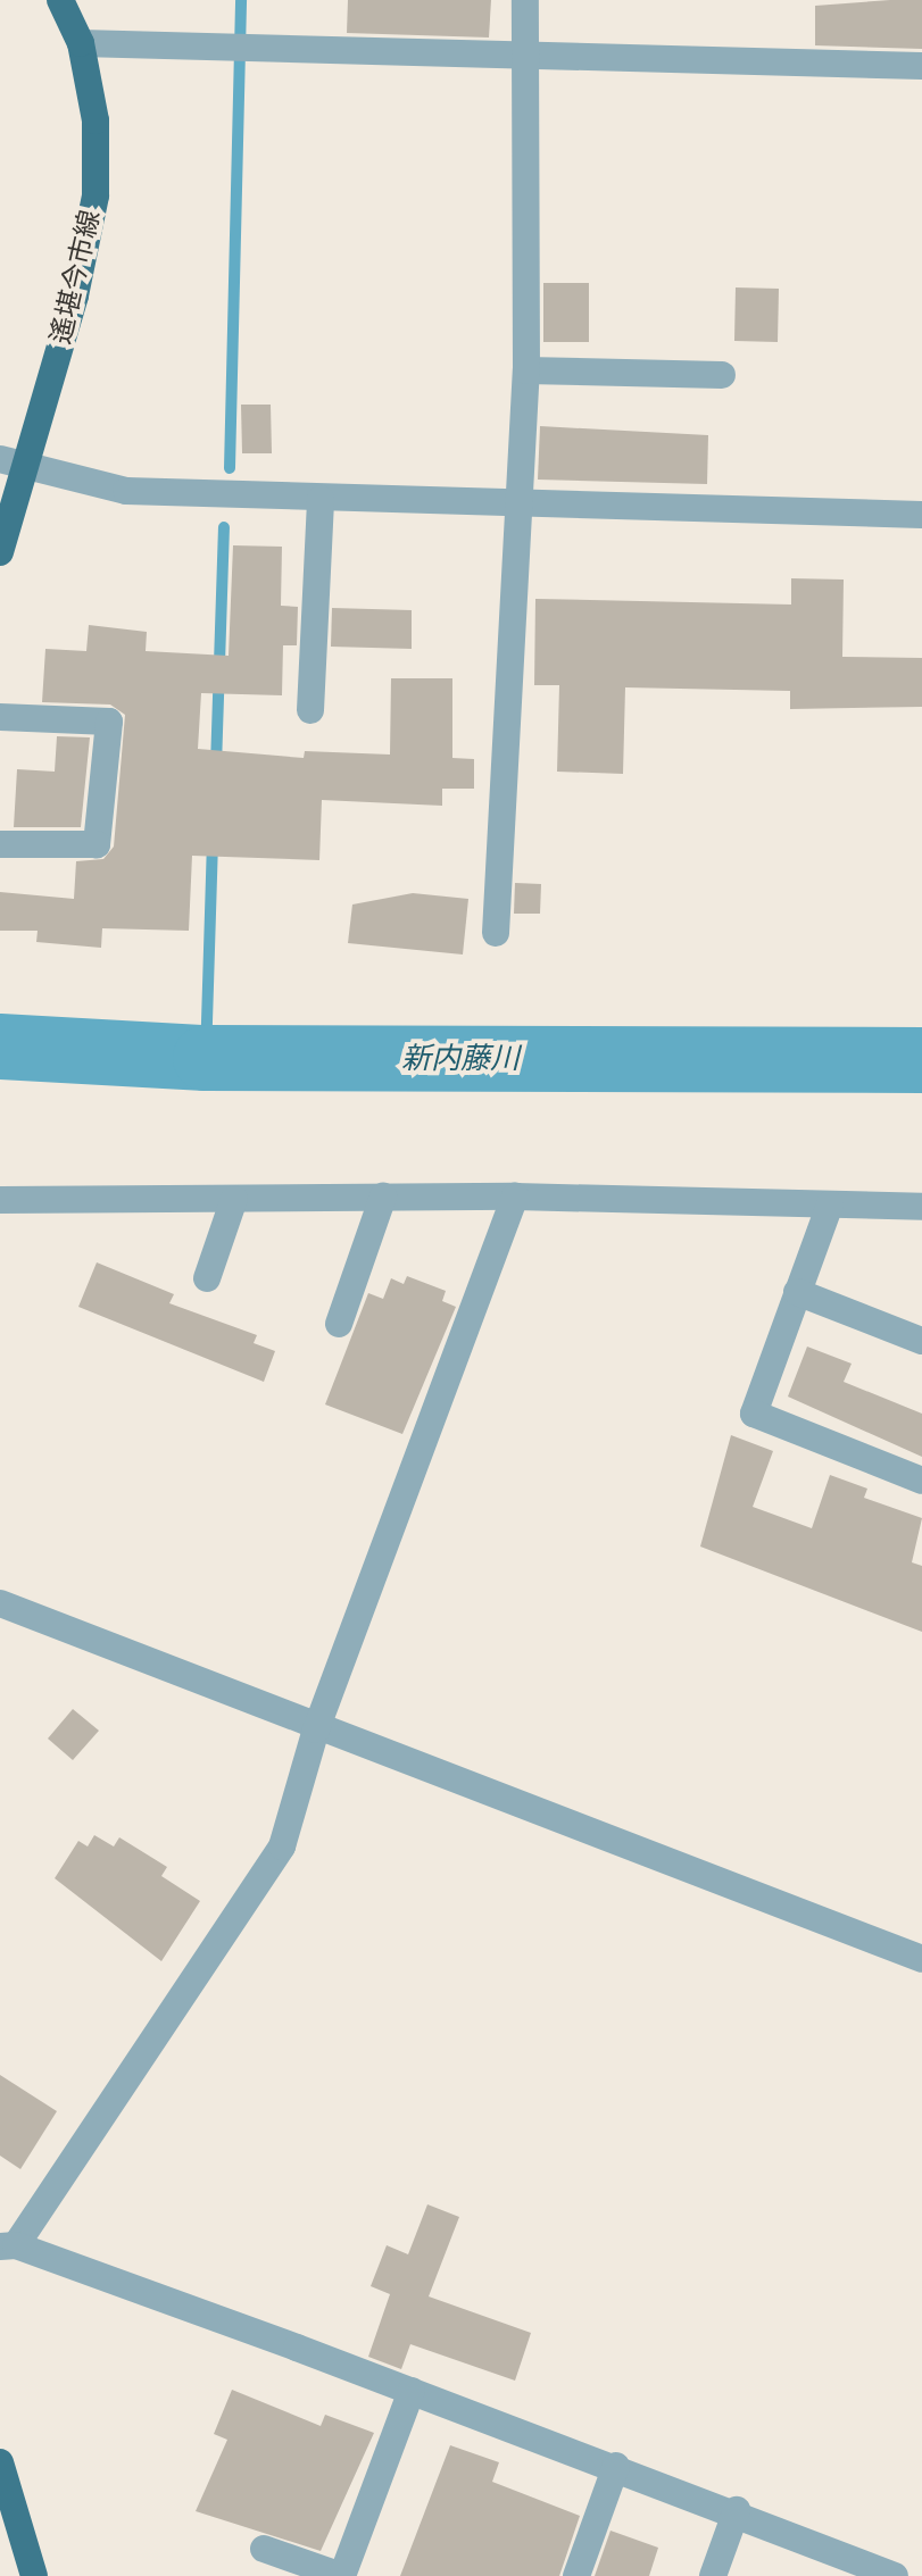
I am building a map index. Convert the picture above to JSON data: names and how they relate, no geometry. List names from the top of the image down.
{
  "streets": {
    "main road": ["遙堪今市線"]
  },
  "water": ["新内藤川"]
}
